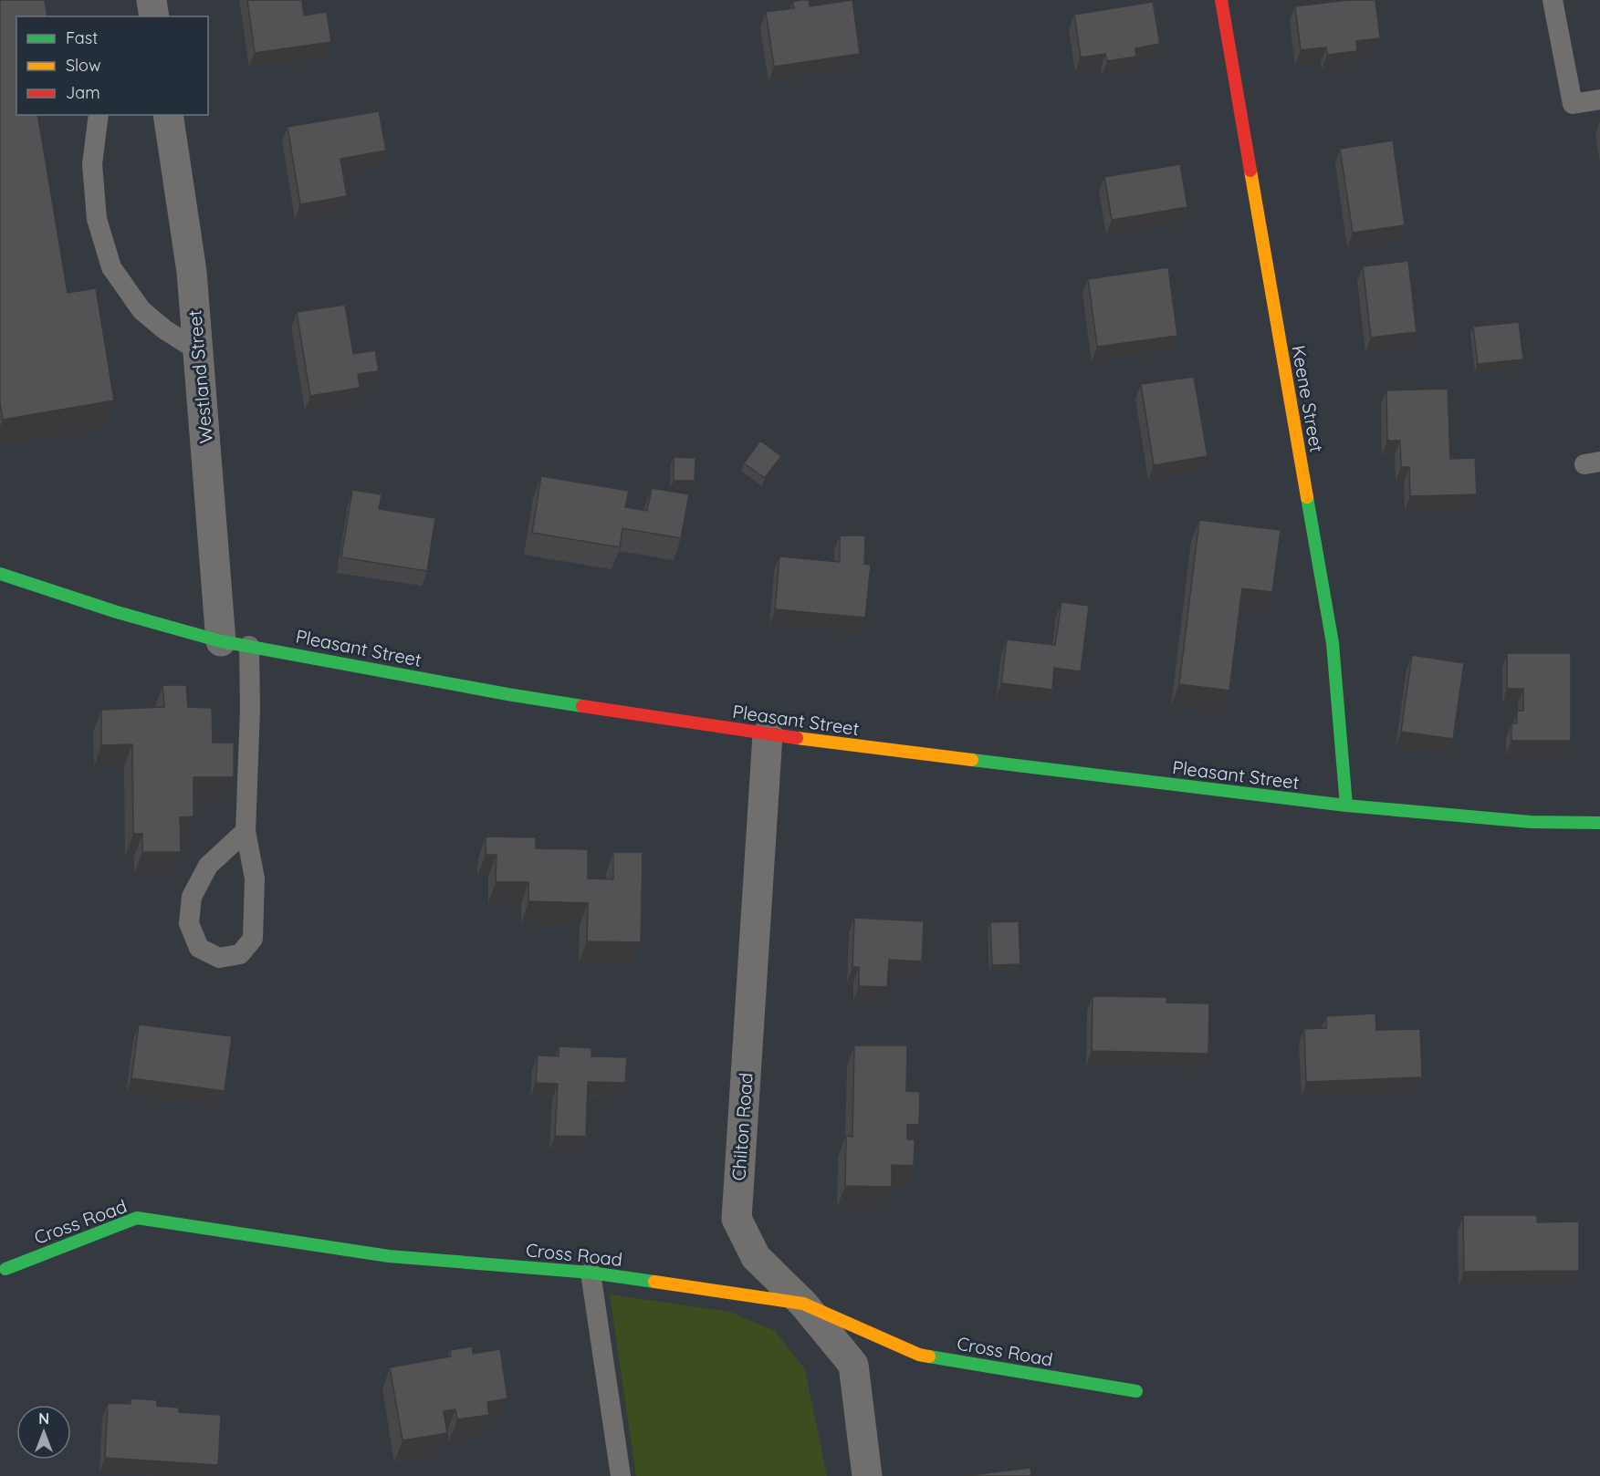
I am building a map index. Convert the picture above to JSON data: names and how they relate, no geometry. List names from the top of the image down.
{
  "streets": {
    "street": [
      "Westland Street",
      "Keene Street",
      "Pleasant Street",
      "Chilton Road",
      "Cross Road"
    ]
  },
  "crossings": [
    ["Westland Street", "Pleasant Street"],
    ["Keene Street", "Pleasant Street"],
    ["Pleasant Street", "Chilton Road"],
    ["Chilton Road", "Cross Road"]
  ],
  "legend": ["Fast", "Slow", "Jam"],
  "north": "top"
}
